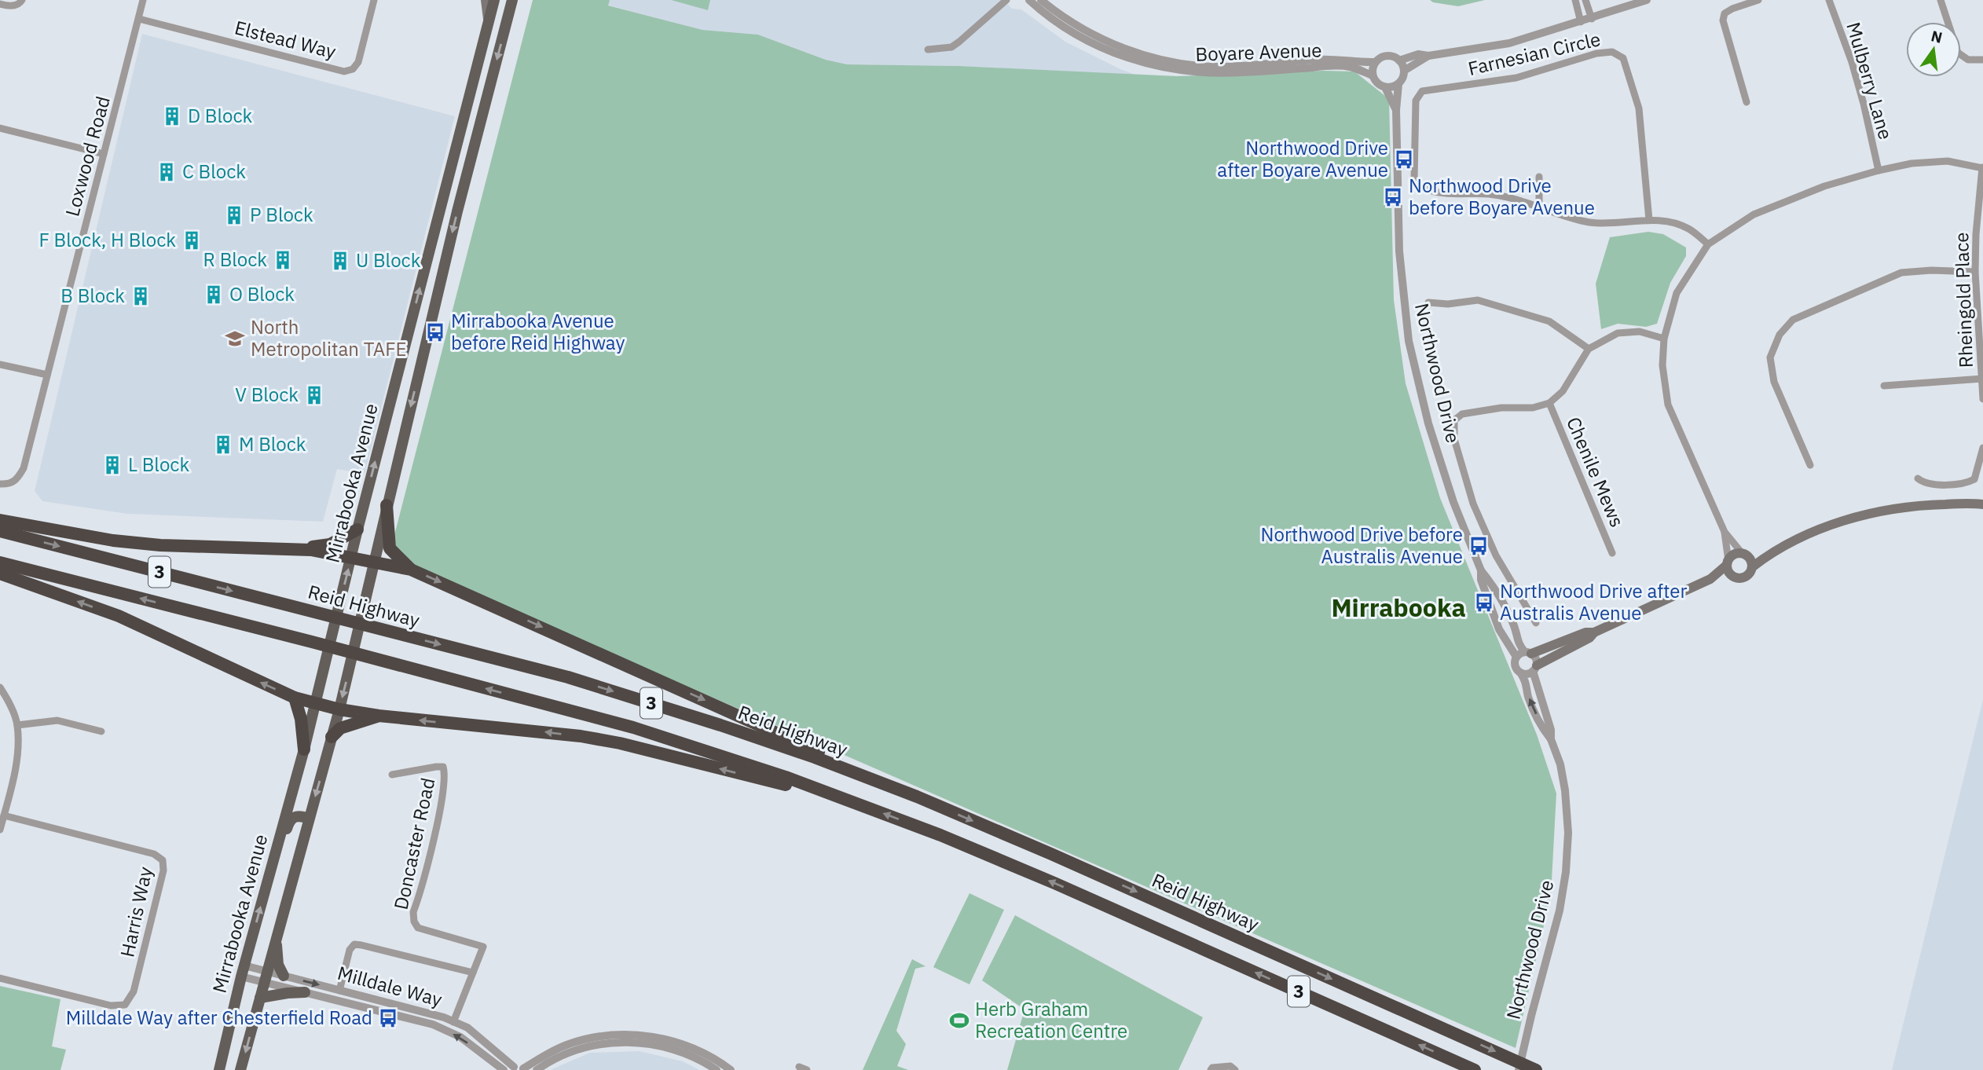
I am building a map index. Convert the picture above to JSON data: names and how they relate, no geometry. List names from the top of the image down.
{
  "streets": {
    "highway": ["3", "Reid Highway"],
    "main road": ["Mirrabooka Avenue"],
    "street": [
      "Elstead Way",
      "Boyare Avenue",
      "Farnesian Circle",
      "Mulberry Lane",
      "Loxwood Road",
      "Rheingold Place",
      "Northwood Drive",
      "Chenile Mews",
      "Doncaster Road",
      "Harris Way",
      "Milldale Way"
    ]
  },
  "crossings": [
    ["Elstead Way", "Loxwood Road"],
    ["Boyare Avenue", "Northwood Drive"],
    ["Mirrabooka Avenue", "Milldale Way"],
    ["Doncaster Road", "Milldale Way"]
  ],
  "districts": ["Mirrabooka"],
  "places": {
    "building": [
      "D Block",
      "C Block",
      "P Block",
      "F Block, H Block",
      "R Block",
      "U Block",
      "O Block",
      "B Block",
      "V Block",
      "M Block",
      "L Block"
    ],
    "bus stop": [
      "Northwood Drive after Boyare Avenue",
      "Northwood Drive before Boyare Avenue",
      "Mirrabooka Avenue before Reid Highway",
      "Northwood Drive before Australis Avenue",
      "Northwood Drive after Australis Avenue",
      "Milldale Way after Chesterfield Road"
    ],
    "school or university": ["North Metropolitan TAFE"],
    "sports": ["Herb Graham Recreation Centre"]
  },
  "north": "top"
}
